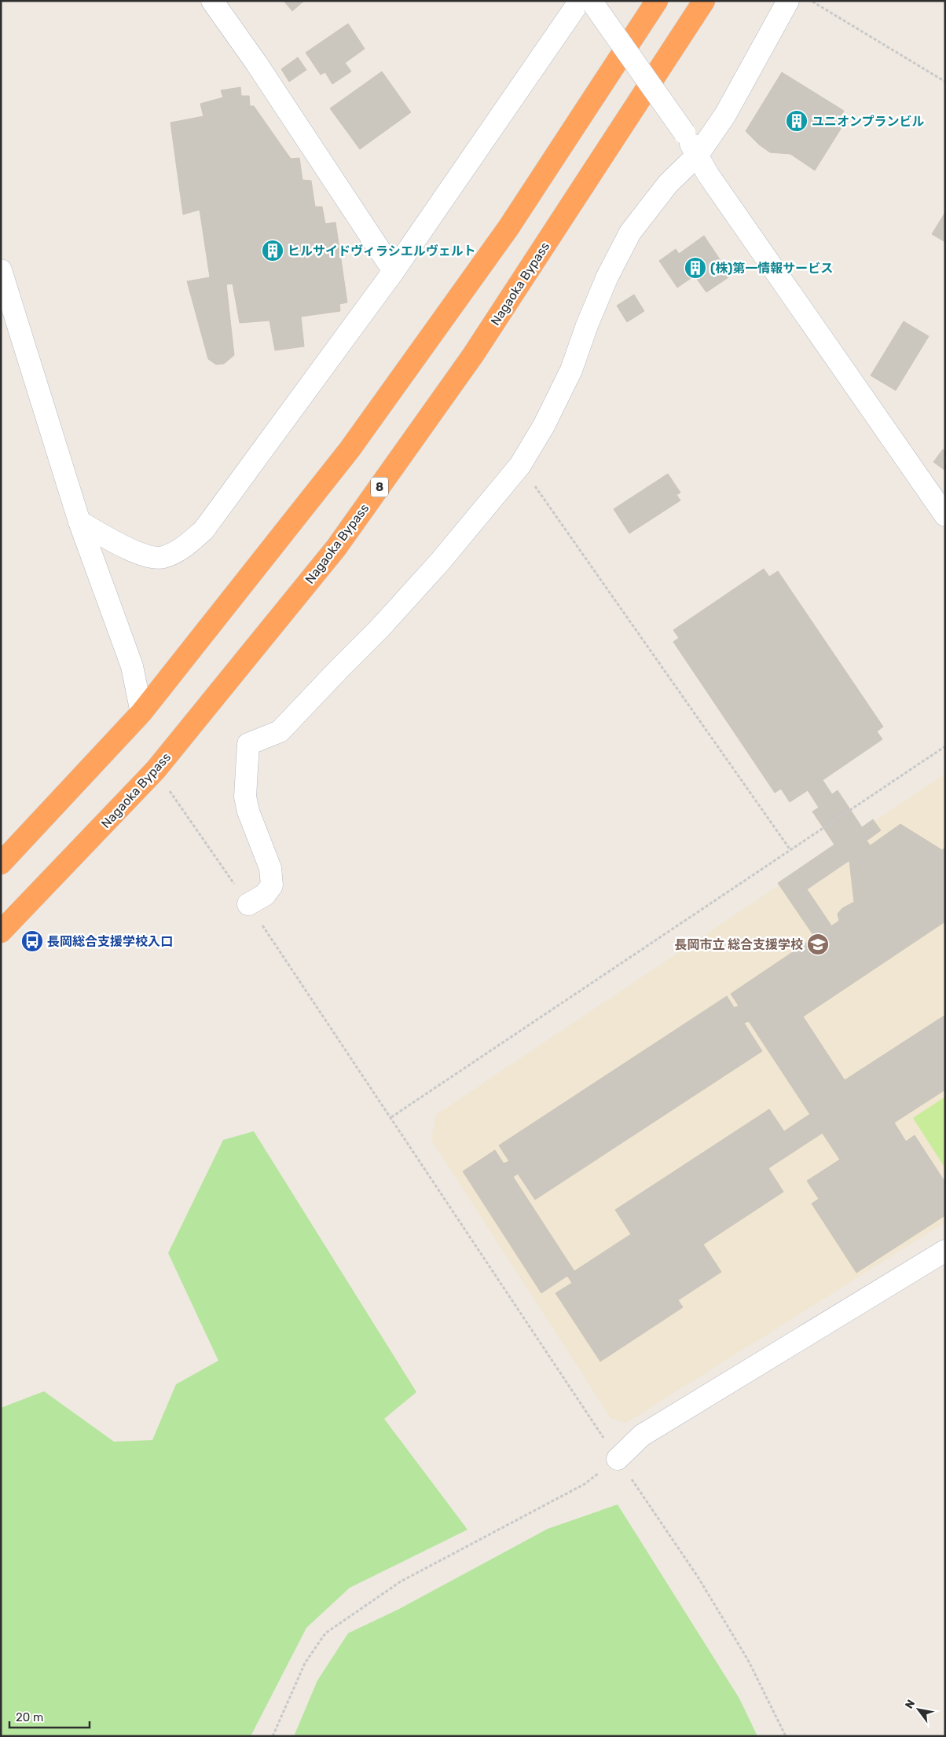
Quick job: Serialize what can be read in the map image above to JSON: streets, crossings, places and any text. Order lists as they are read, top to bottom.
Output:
{
  "streets": {
    "highway": ["Nagaoka Bypass", "8"]
  },
  "places": {
    "building": ["ユニオンプランビル", "ヒルサイドヴィラシエルヴェルト", "(株)第一情報サービス"],
    "bus stop": ["長岡総合支援学校入口"],
    "school or university": ["長岡市立 総合支援学校"]
  },
  "scale_bar": "20 m",
  "north": "top left"
}
